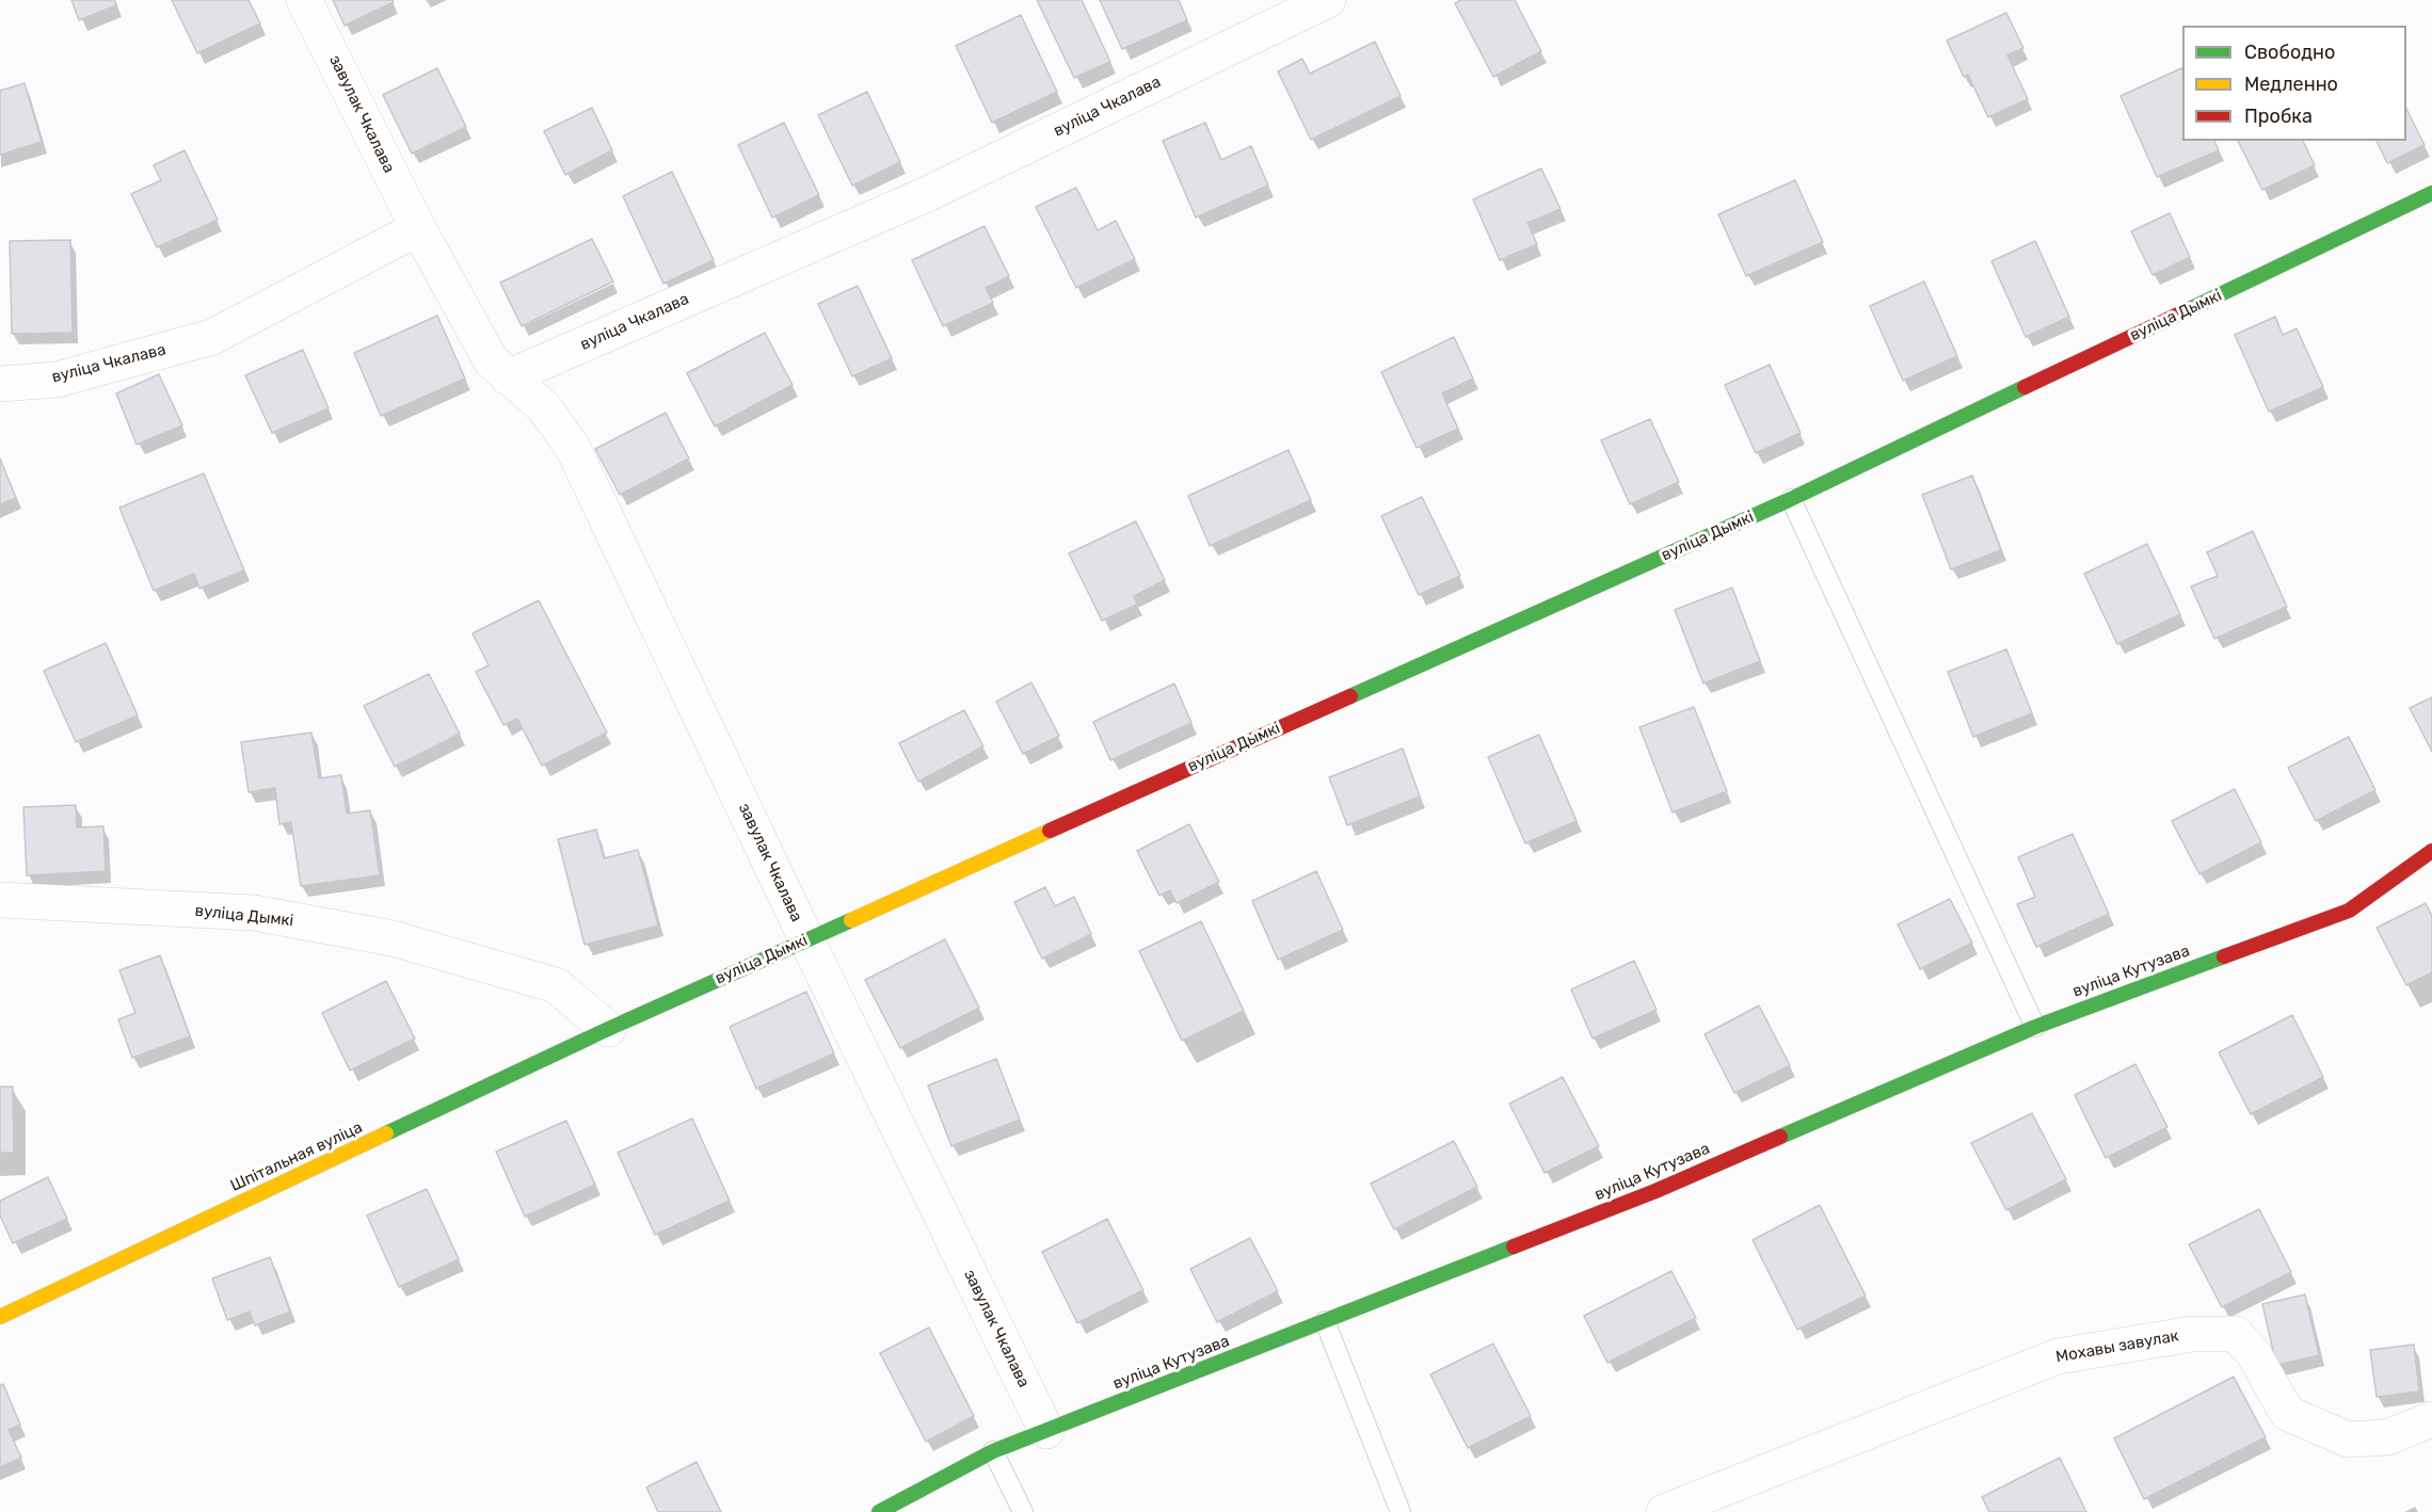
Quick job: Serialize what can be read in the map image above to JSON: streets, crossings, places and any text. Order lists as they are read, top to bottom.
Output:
{
  "streets": {
    "main road": ["вуліца Дымкі", "вуліца Кутузава", "Шпітальная вуліца"],
    "street": ["вуліца Чкалава", "завулак Чкалава", "Мохавы завулак"]
  },
  "crossings": [
    ["вуліца Чкалава", "завулак Чкалава"],
    ["завулак Чкалава", "вуліца Дымкі"],
    ["завулак Чкалава", "вуліца Кутузава"],
    ["вуліца Дымкі", "Шпітальная вуліца"]
  ],
  "legend": ["Свободно", "Медленно", "Пробка"]
}
